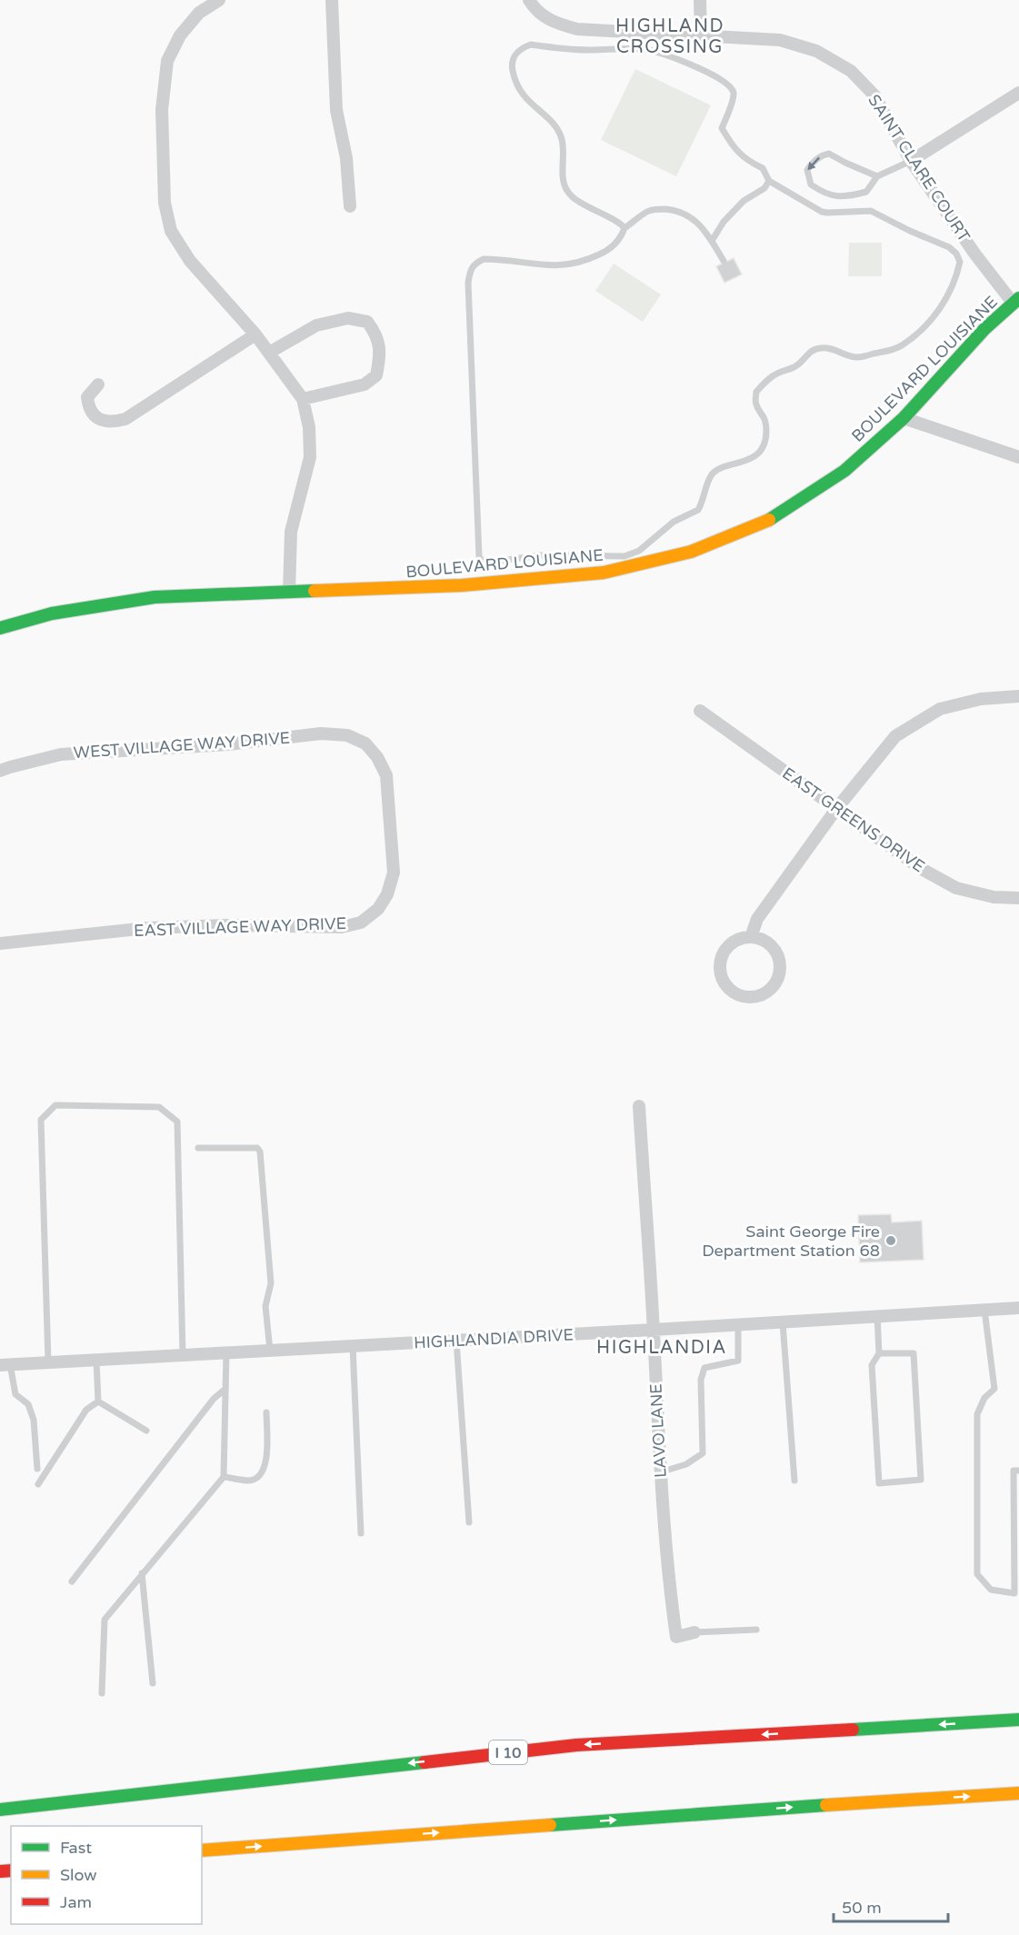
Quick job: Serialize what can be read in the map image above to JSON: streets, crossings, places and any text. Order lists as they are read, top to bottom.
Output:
{
  "streets": {
    "main road": ["BOULEVARD LOUISIANE", "I 10"],
    "street": [
      "SAINT CLARE COURT",
      "WEST VILLAGE WAY DRIVE",
      "EAST GREENS DRIVE",
      "EAST VILLAGE WAY DRIVE",
      "HIGHLANDIA DRIVE",
      "LAVO LANE"
    ]
  },
  "crossings": [
    ["SAINT CLARE COURT", "BOULEVARD LOUISIANE"],
    ["WEST VILLAGE WAY DRIVE", "EAST VILLAGE WAY DRIVE"],
    ["HIGHLANDIA DRIVE", "LAVO LANE"]
  ],
  "districts": ["HIGHLAND CROSSING", "HIGHLANDIA"],
  "places": ["Saint George Fire Department Station 68"],
  "legend": ["Fast", "Slow", "Jam"],
  "scale_bar": "50 m"
}
